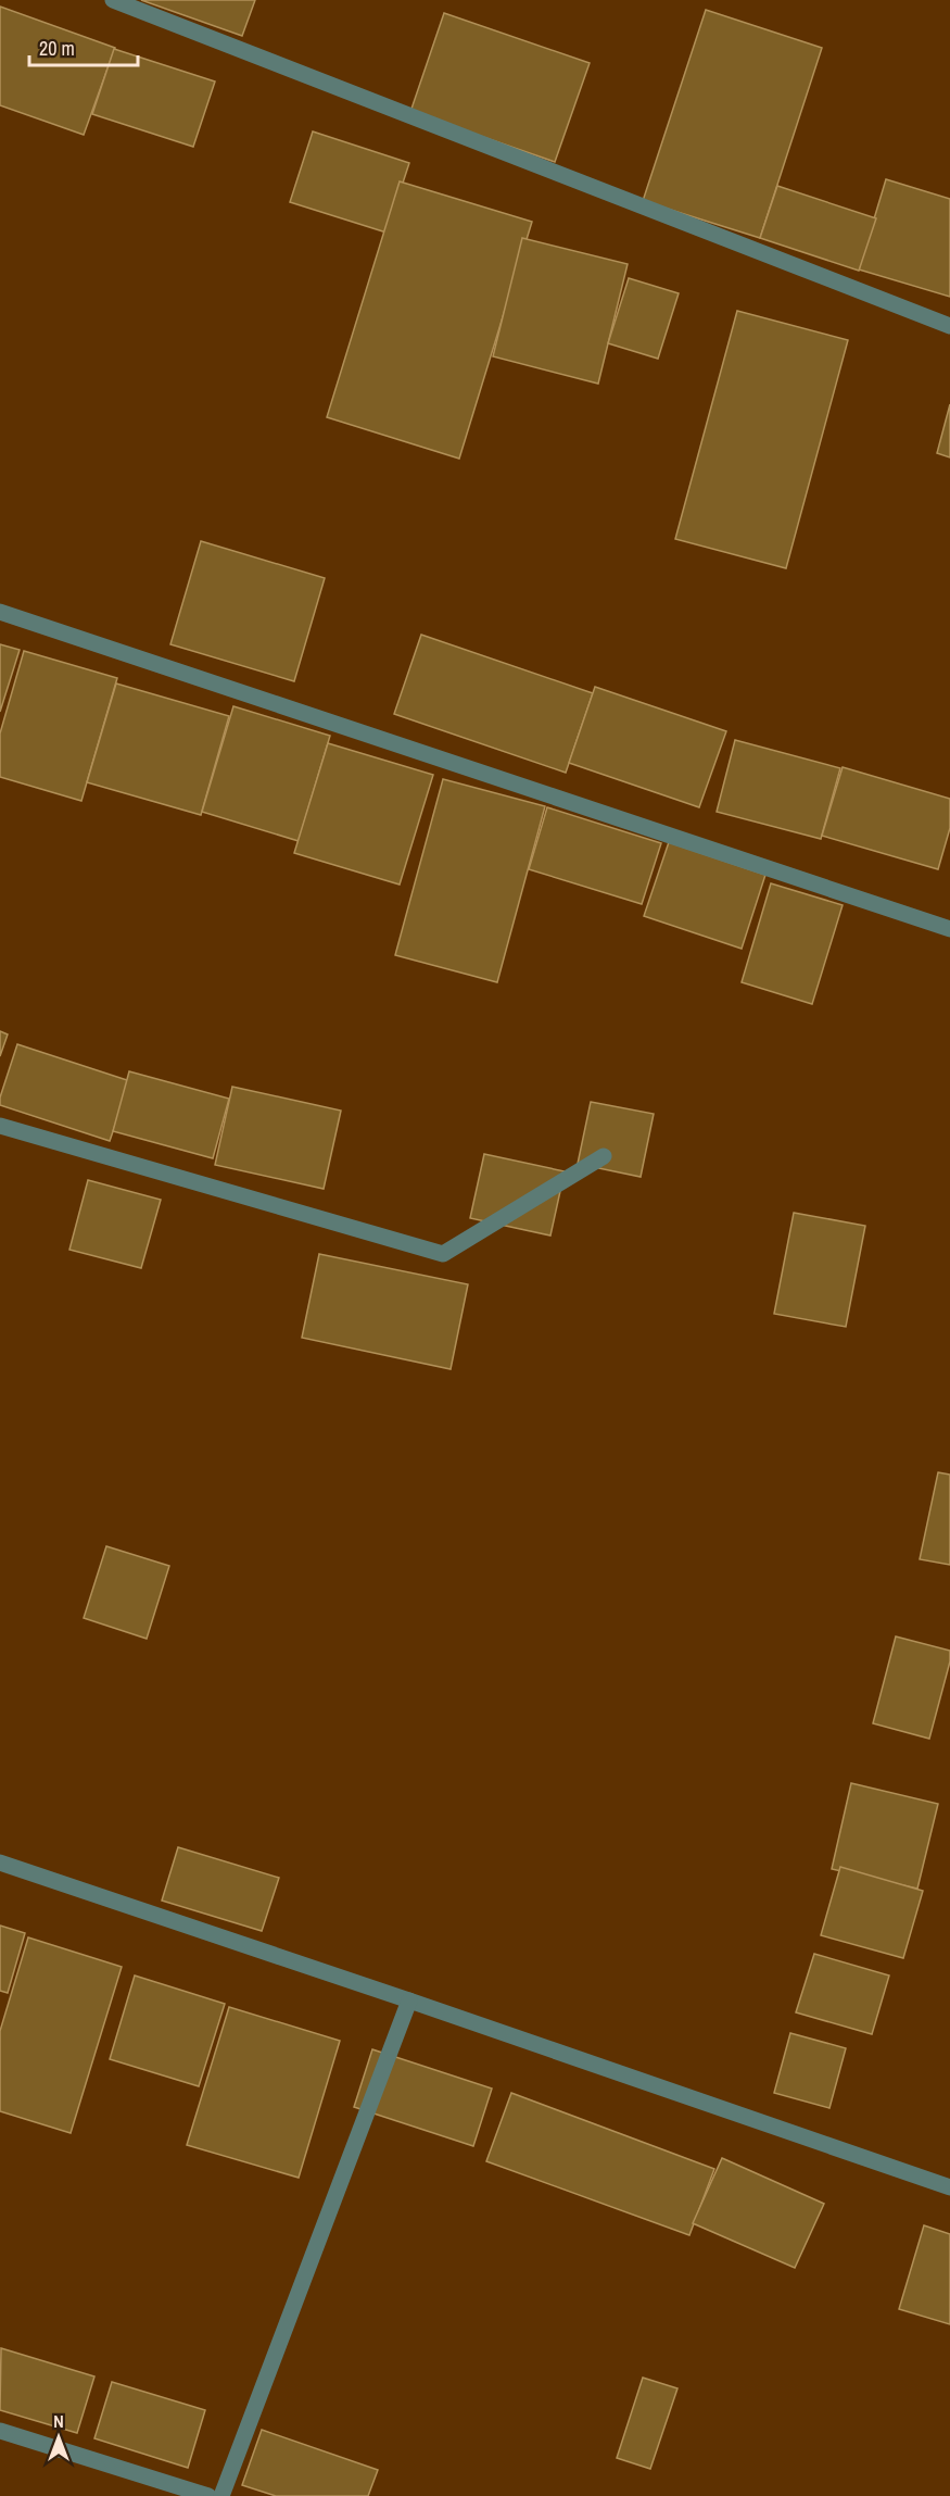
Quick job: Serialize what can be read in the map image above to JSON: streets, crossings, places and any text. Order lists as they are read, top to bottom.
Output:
{
  "scale_bar": "20 m",
  "north": "top"
}
